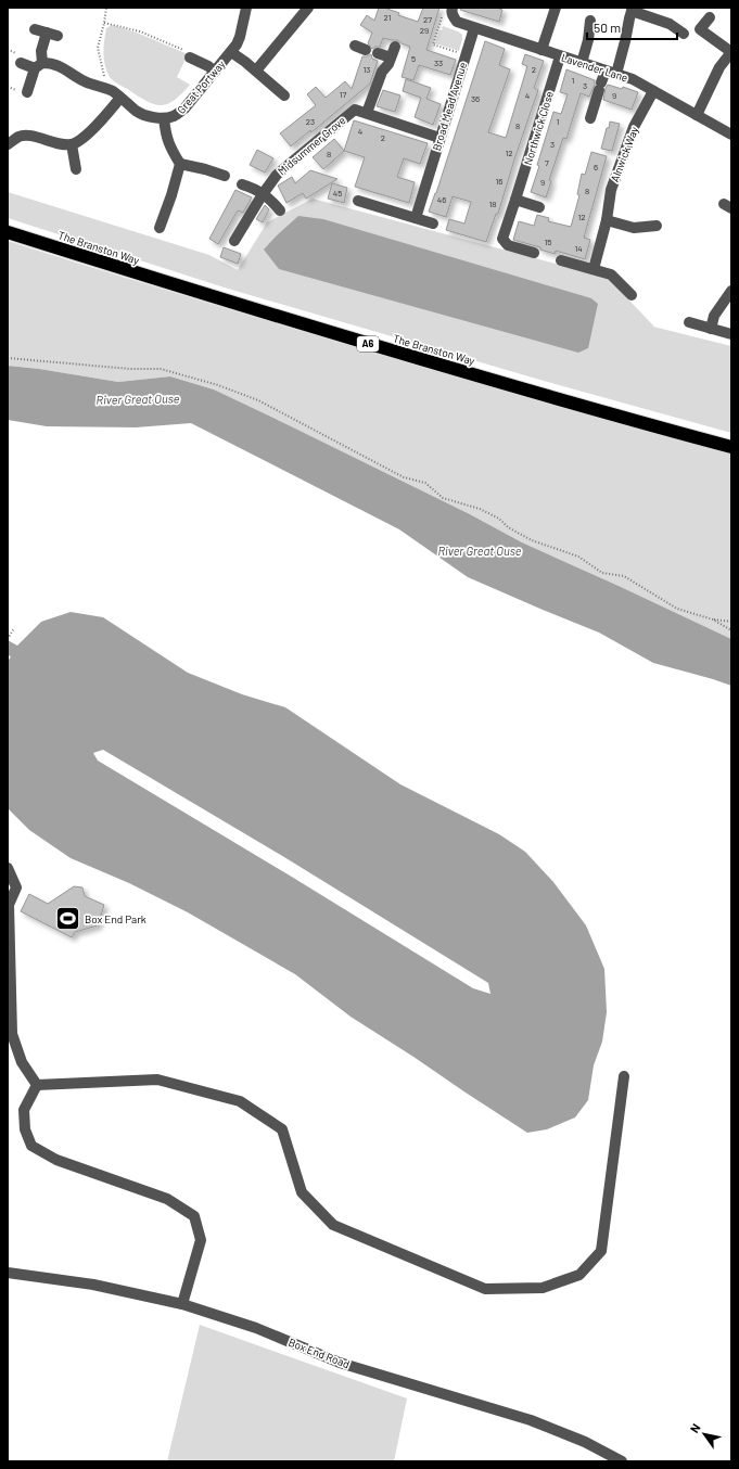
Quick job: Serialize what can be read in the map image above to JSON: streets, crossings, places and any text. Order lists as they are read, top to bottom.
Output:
{
  "streets": {
    "highway": ["The Branston Way", "A6"],
    "street": [
      "Lavender Lane",
      "Great Portway",
      "Broad Mead Avenue",
      "Northwick Close",
      "Midsummer Grove",
      "Alnwick Way",
      "Box End Road"
    ]
  },
  "crossings": [
    ["Lavender Lane", "Broad Mead Avenue"],
    ["Lavender Lane", "Northwick Close"],
    ["Lavender Lane", "Alnwick Way"],
    ["Broad Mead Avenue", "Midsummer Grove"]
  ],
  "water": ["River Great Ouse"],
  "places": {
    "sports": ["Box End Park"]
  },
  "house_numbers": [
    "21",
    "27",
    "29",
    "5",
    "33",
    "13",
    "2",
    "1",
    "3",
    "17",
    "4",
    "9",
    "36",
    "23",
    "1",
    "8",
    "4",
    "2",
    "3",
    "12",
    "8",
    "7",
    "6",
    "16",
    "9",
    "8",
    "45",
    "46",
    "18",
    "12",
    "15",
    "14"
  ],
  "scale_bar": "50 m",
  "north": "top left"
}
